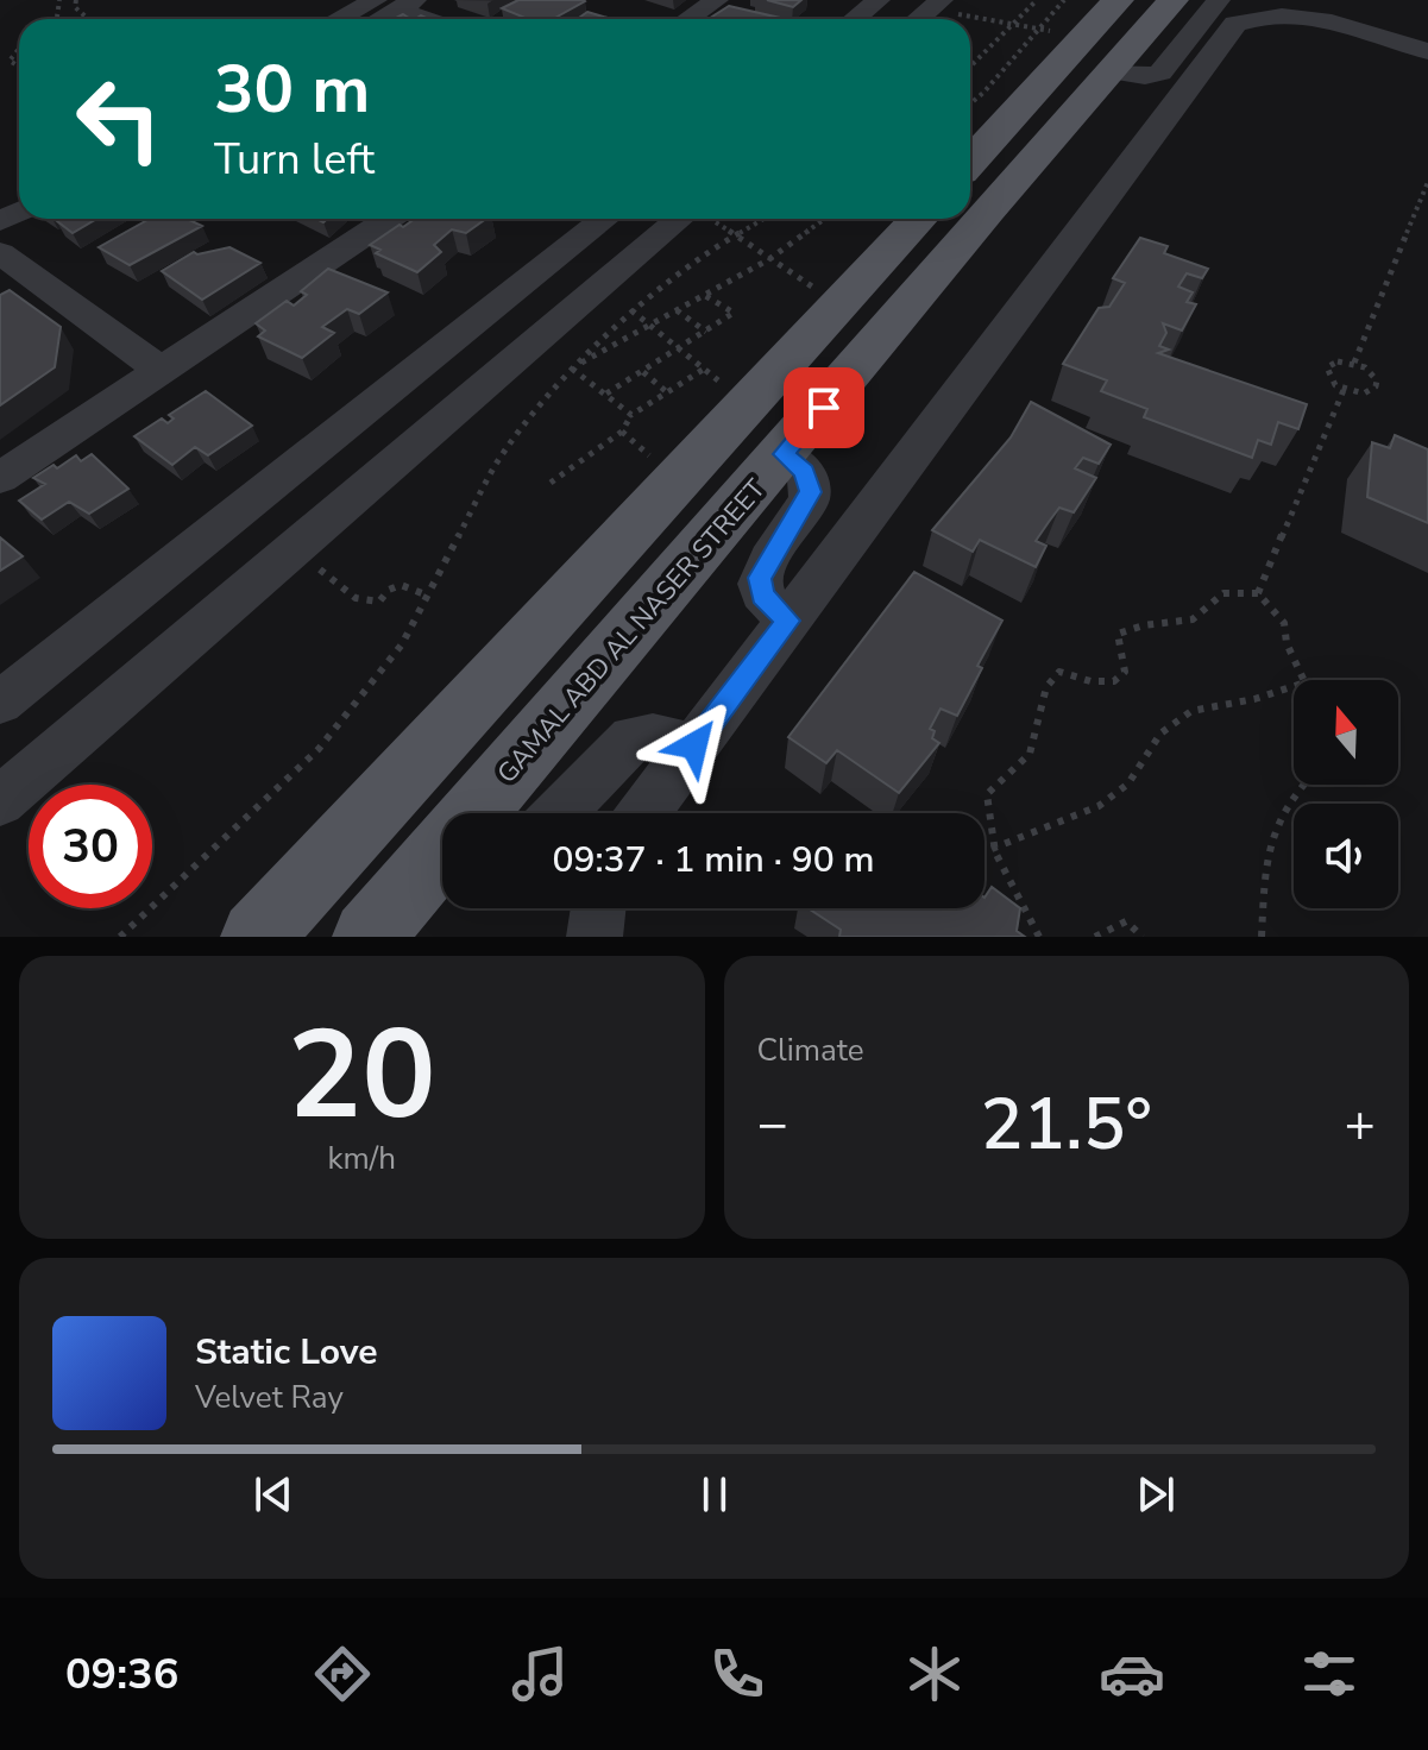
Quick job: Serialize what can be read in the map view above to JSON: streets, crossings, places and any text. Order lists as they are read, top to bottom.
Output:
{
  "streets": {
    "main road": ["GAMAL ABD AL NASER STREET"]
  },
  "north": "top",
  "page": {
    "turn": ["30 m", "Turn left"],
    "limit": "30",
    "trip": "09:37 · 1 min · 90 m",
    "tile": [
      ["20", "km/h"],
      "Climate"
    ],
    "heat": ["−", "21.5°", "+"],
    "song": ["Static Love", "Velvet Ray"],
    "tabs": "09:36"
  }
}
